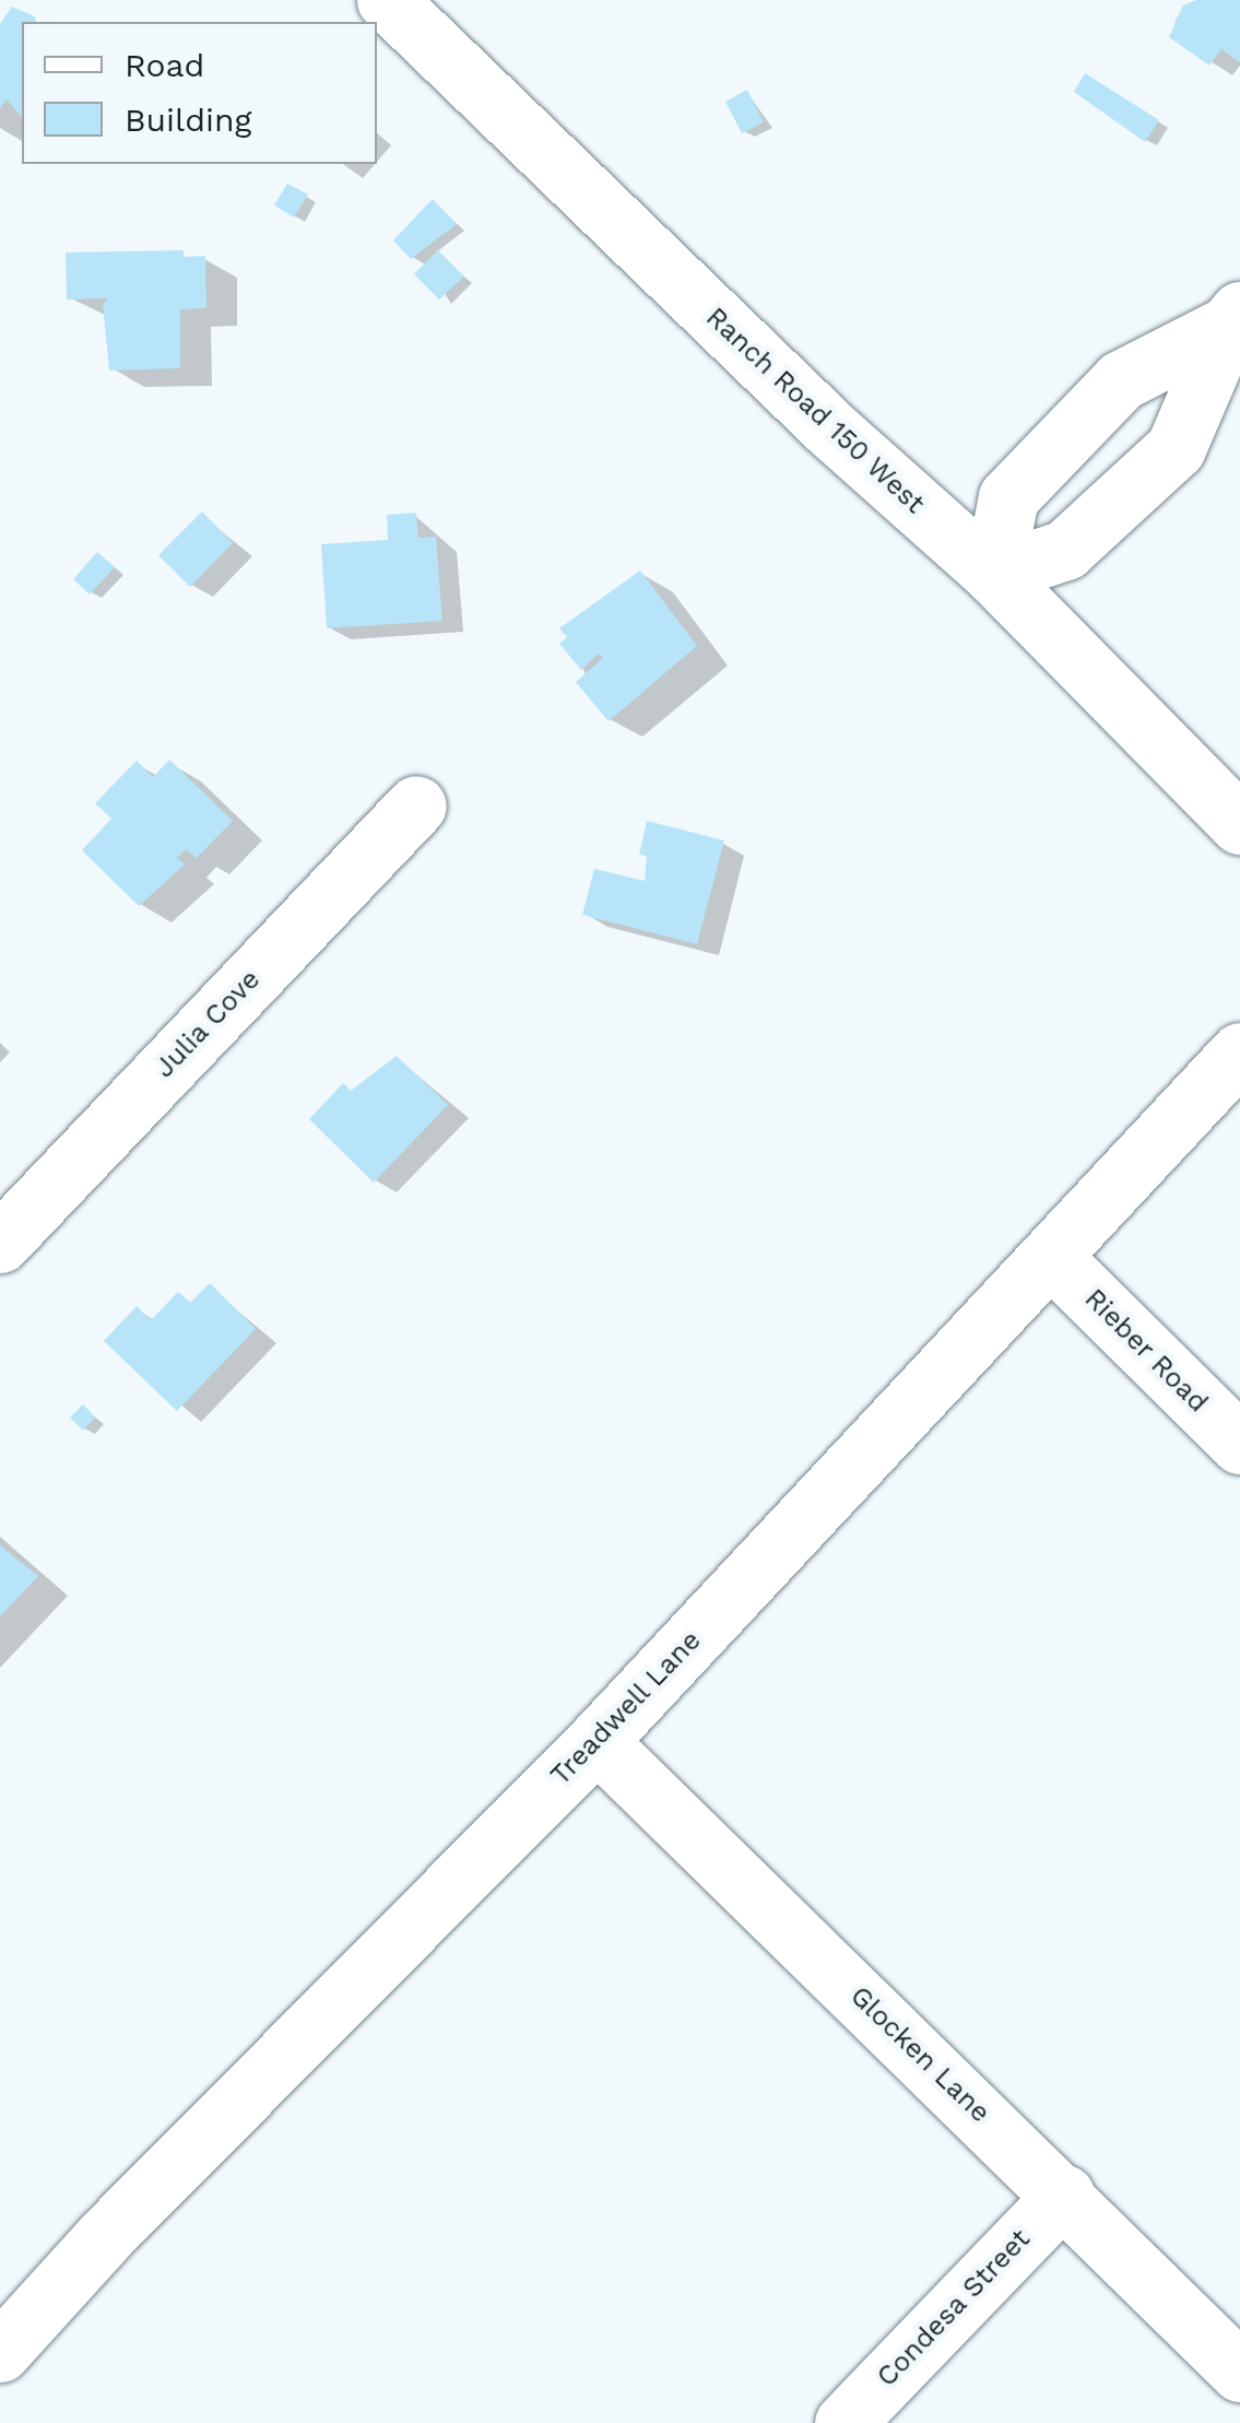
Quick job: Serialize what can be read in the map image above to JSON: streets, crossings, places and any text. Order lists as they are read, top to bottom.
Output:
{
  "streets": {
    "street": [
      "Ranch Road 150 West",
      "Julia Cove",
      "Rieber Road",
      "Treadwell Lane",
      "Glocken Lane",
      "Condesa Street"
    ]
  },
  "crossings": [
    ["Rieber Road", "Treadwell Lane"],
    ["Treadwell Lane", "Glocken Lane"],
    ["Glocken Lane", "Condesa Street"]
  ],
  "legend": ["Road", "Building"]
}
